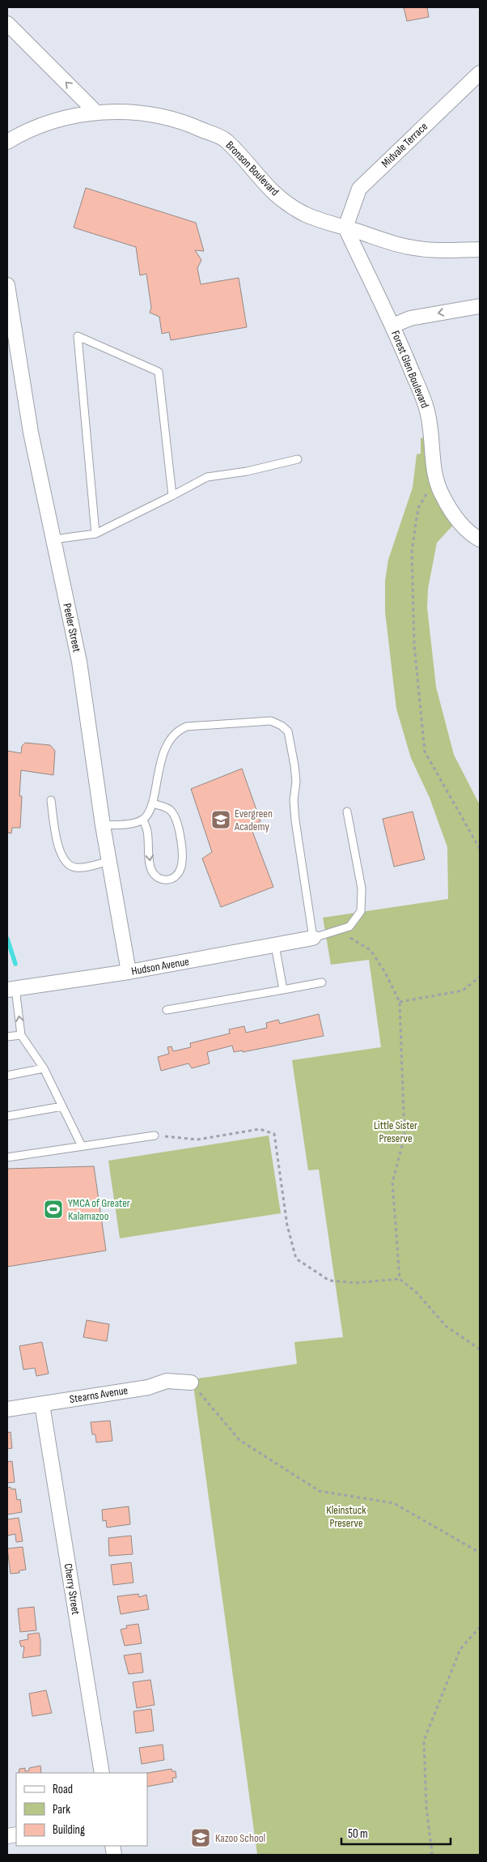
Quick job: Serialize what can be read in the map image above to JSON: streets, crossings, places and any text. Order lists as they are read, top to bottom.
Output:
{
  "streets": {
    "street": [
      "Midvale Terrace",
      "Bronson Boulevard",
      "Forest Glen Boulevard",
      "Peeler Street",
      "Hudson Avenue",
      "Stearns Avenue",
      "Cherry Street"
    ]
  },
  "crossings": [
    ["Midvale Terrace", "Bronson Boulevard"],
    ["Midvale Terrace", "Forest Glen Boulevard"],
    ["Bronson Boulevard", "Forest Glen Boulevard"],
    ["Peeler Street", "Hudson Avenue"],
    ["Stearns Avenue", "Cherry Street"]
  ],
  "parks": ["Little Sister Preserve", "Kleinstuck Preserve"],
  "places": {
    "school or university": ["Evergreen Academy", "Kazoo School"],
    "sports": ["YMCA of Greater Kalamazoo"]
  },
  "legend": ["Road", "Park", "Building"],
  "scale_bar": "50 m"
}
